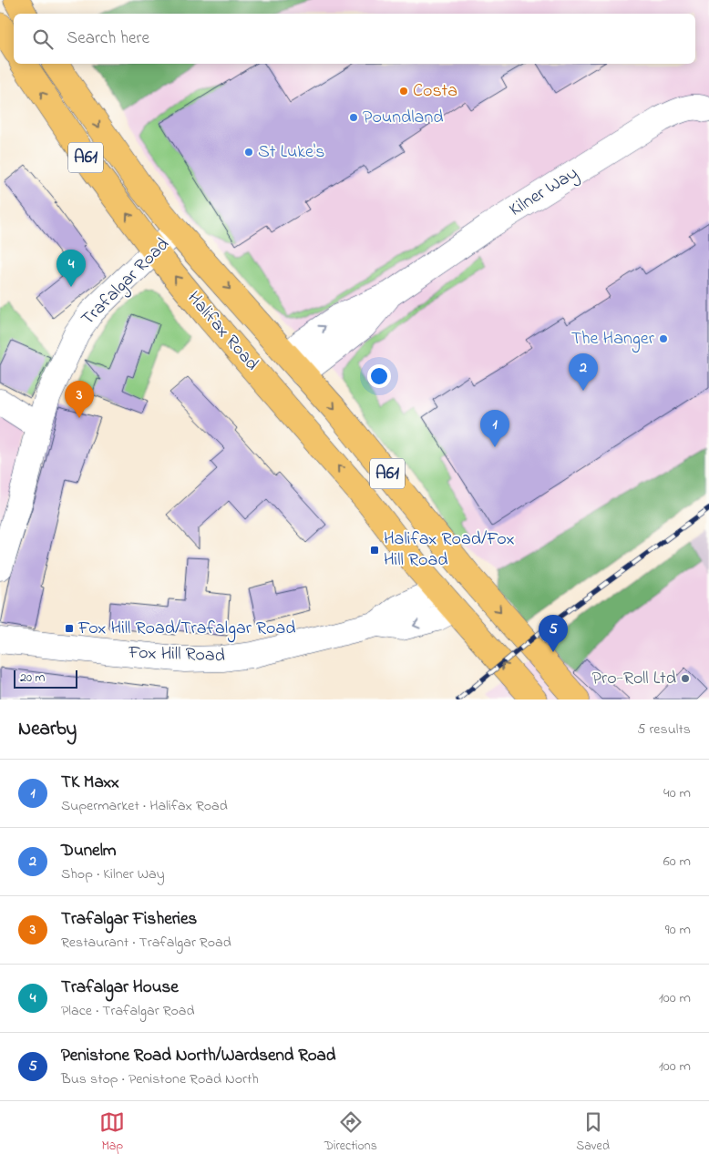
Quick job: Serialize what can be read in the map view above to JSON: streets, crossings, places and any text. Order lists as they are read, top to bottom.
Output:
{
  "streets": {
    "highway": ["A61", "Halifax Road"],
    "street": ["Kilner Way", "Trafalgar Road", "Fox Hill Road"]
  },
  "crossings": [
    ["A61", "Halifax Road"],
    ["A61", "Fox Hill Road"],
    ["Kilner Way", "Halifax Road"],
    ["Trafalgar Road", "Halifax Road"],
    ["Halifax Road", "Fox Hill Road"]
  ],
  "places": {
    "other": [
      "Costa",
      "Poundland",
      "St Luke's",
      "The Hanger",
      "Pro-Roll Ltd"
    ],
    "transit": ["Halifax Road/Fox Hill Road", "Fox Hill Road/Trafalgar Road"]
  },
  "scale_bar": "20 m",
  "page": {
    "search": "Search here",
    "pins": [
      "4",
      "2",
      "3",
      "1",
      "5"
    ],
    "scale": "20 m",
    "heading": ["Nearby", "5 results"],
    "list": [
      {
        "mark": "1",
        "name": "TK Maxx",
        "note": "Supermarket · Halifax Road",
        "value": "40 m"
      },
      {
        "mark": "2",
        "name": "Dunelm",
        "note": "Shop · Kilner Way",
        "value": "60 m"
      },
      {
        "mark": "3",
        "name": "Trafalgar Fisheries",
        "note": "Restaurant · Trafalgar Road",
        "value": "90 m"
      },
      {
        "mark": "4",
        "name": "Trafalgar House",
        "note": "Place · Trafalgar Road",
        "value": "100 m"
      },
      {
        "mark": "5",
        "name": "Penistone Road North/Wardsend Road",
        "note": "Bus stop · Penistone Road North",
        "value": "100 m"
      }
    ],
    "nav": ["Map", "Directions", "Saved"]
  }
}
